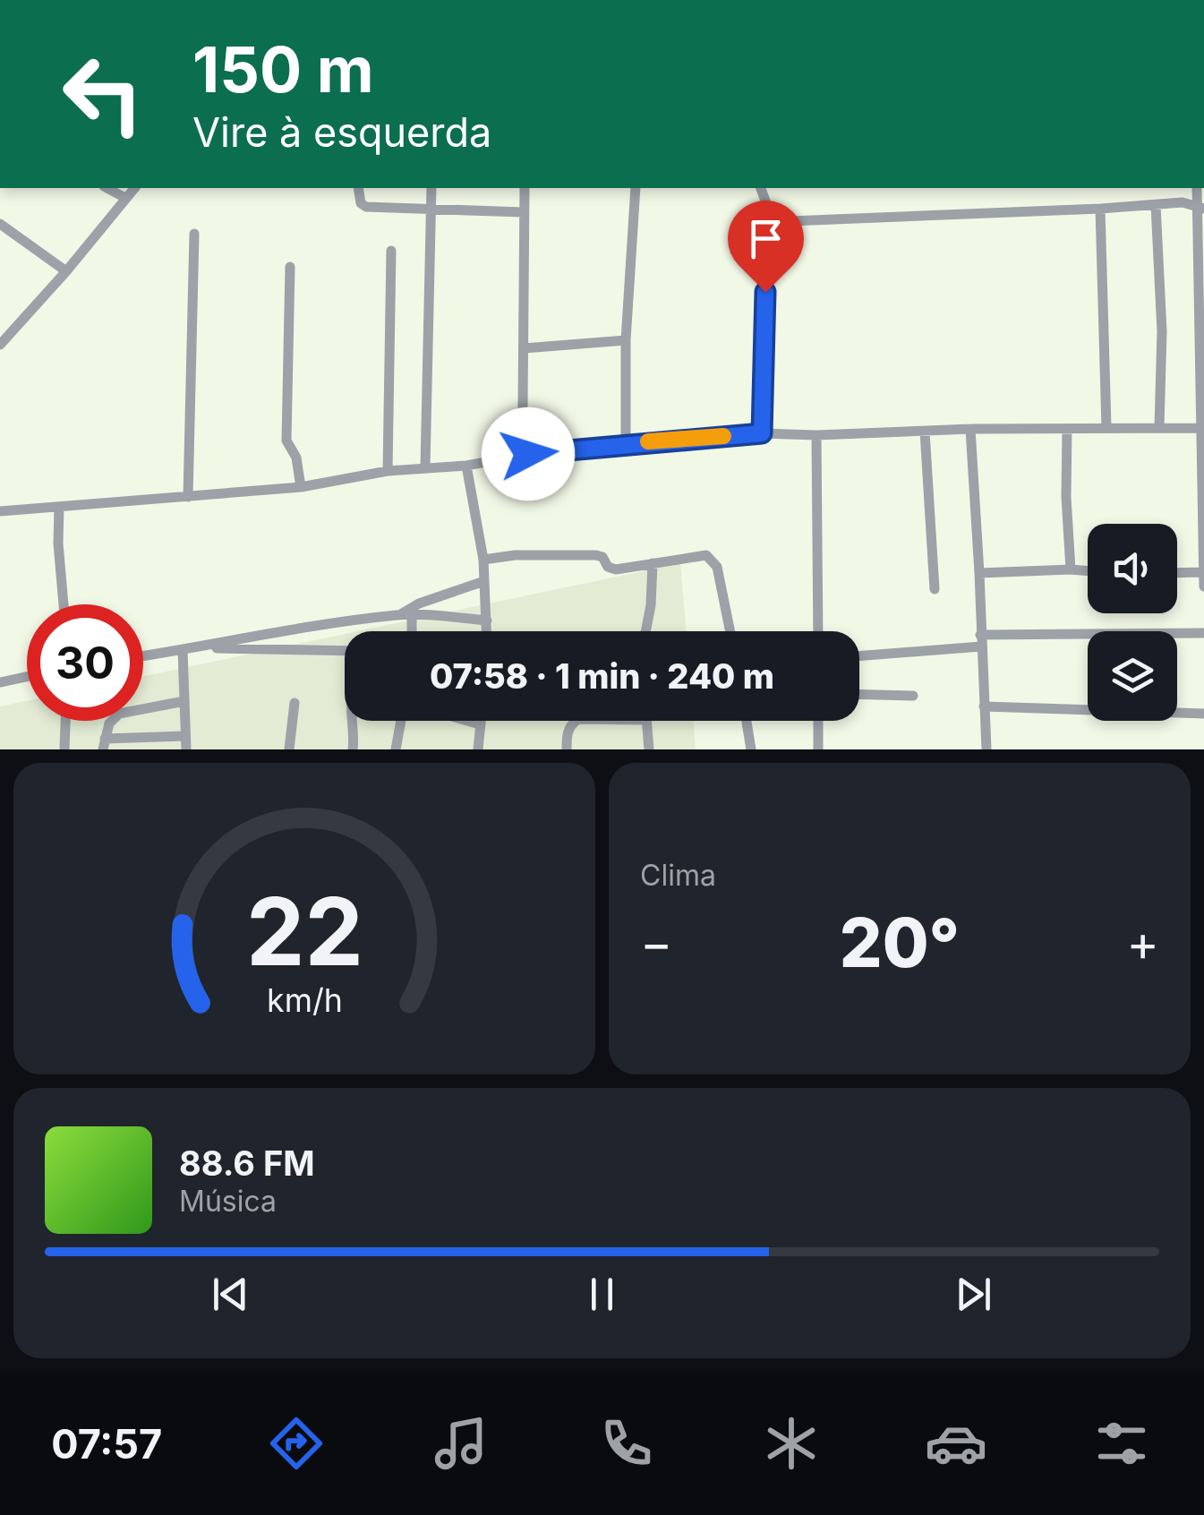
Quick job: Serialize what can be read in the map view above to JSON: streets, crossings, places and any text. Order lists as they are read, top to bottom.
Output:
{
  "page": {
    "turn": ["150 m", "Vire à esquerda"],
    "limit": "30",
    "trip": "07:58 · 1 min · 240 m",
    "tile": "Clima",
    "heat": ["−", "20°", "+"],
    "song": ["88.6 FM", "Música"],
    "tabs": "07:57",
    "gauge": ["22", "km/h"]
  }
}
